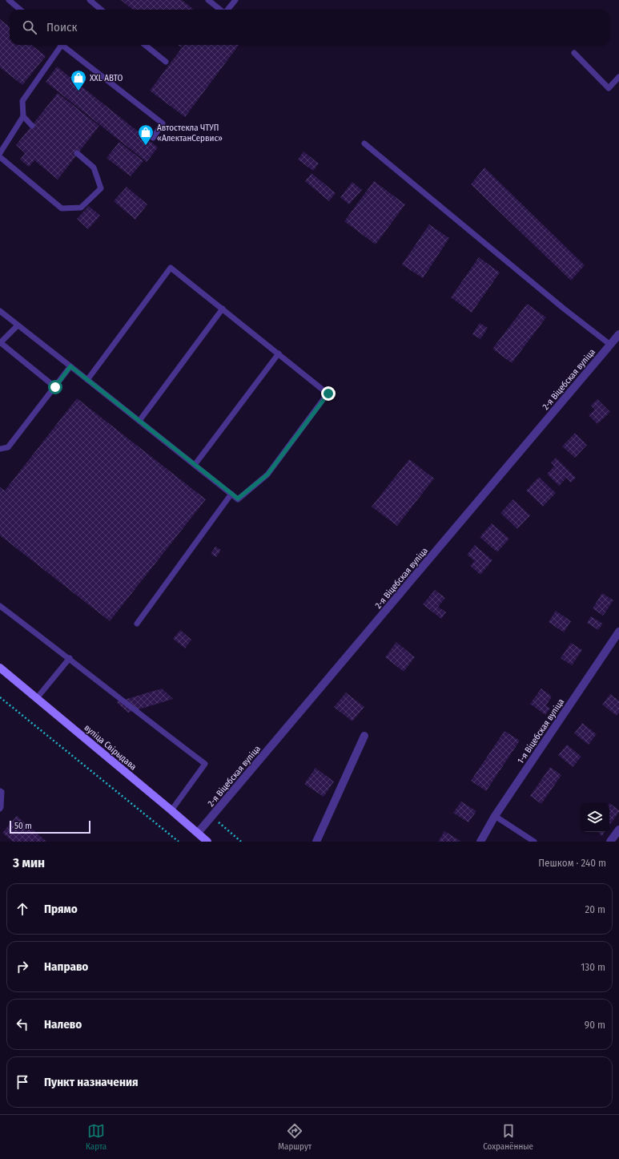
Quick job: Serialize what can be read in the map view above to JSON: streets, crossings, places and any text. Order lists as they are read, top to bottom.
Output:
{
  "streets": {
    "main road": ["вуліца Свірыдава"],
    "street": ["2-я Віцебская вуліца", "1-я Віцебская вуліца"]
  },
  "crossings": [
    ["2-я Віцебская вуліца", "вуліца Свірыдава"]
  ],
  "places": {
    "shop": ["XXL АВТО", "Автостекла ЧТУП «АлектанСервис»"]
  },
  "scale_bar": "50 m",
  "page": {
    "search": "Поиск",
    "scale": "50 m",
    "heading": ["3 мин", "Пешком · 240 m"],
    "list": [
      ["Прямо", "20 m"],
      ["Направо", "130 m"],
      ["Налево", "90 m"],
      "Пункт назначения"
    ],
    "nav": ["Карта", "Маршрут", "Сохранённые"]
  }
}
